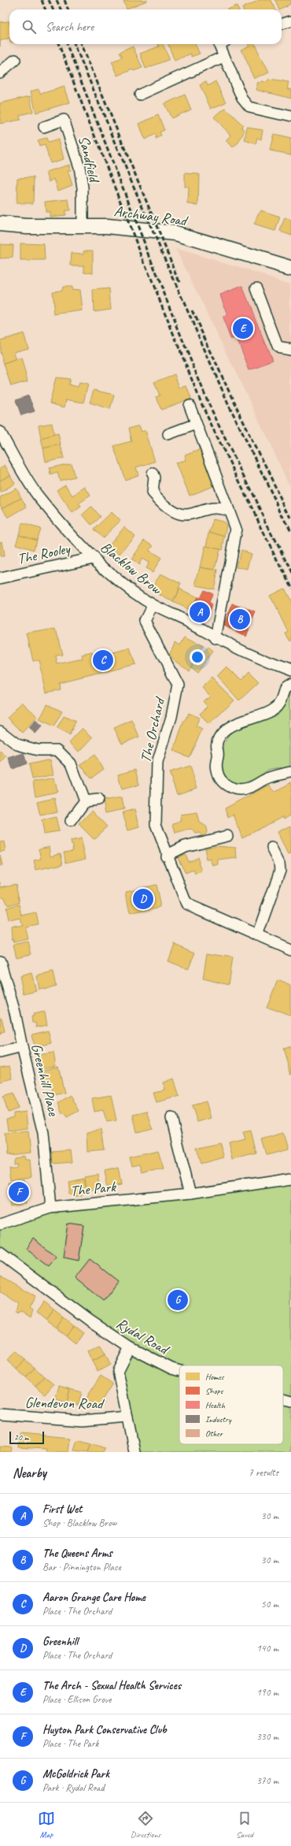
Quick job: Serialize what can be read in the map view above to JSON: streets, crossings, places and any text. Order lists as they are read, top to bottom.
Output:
{
  "streets": {
    "main road": ["Archway Road"],
    "street": [
      "Sandfield",
      "The Rooley",
      "Blacklow Brow",
      "The Orchard",
      "Greenhill Place",
      "The Park",
      "Rydal Road",
      "Glendevon Road"
    ]
  },
  "crossings": [
    ["Sandfield", "Archway Road"],
    ["The Rooley", "Blacklow Brow"],
    ["Blacklow Brow", "The Orchard"],
    ["Greenhill Place", "The Park"]
  ],
  "legend": [
    "Homes",
    "Shops",
    "Health",
    "Industry",
    "Other"
  ],
  "scale_bar": "20 m",
  "page": {
    "search": "Search here",
    "pins": [
      "E",
      "A",
      "B",
      "C",
      "D",
      "F",
      "G"
    ],
    "scale": "20 m",
    "heading": ["Nearby", "7 results"],
    "list": [
      {
        "mark": "A",
        "name": "First Wet",
        "note": "Shop · Blacklow Brow",
        "value": "30 m"
      },
      {
        "mark": "B",
        "name": "The Queens Arms",
        "note": "Bar · Pinnington Place",
        "value": "30 m"
      },
      {
        "mark": "C",
        "name": "Aaron Grange Care Home",
        "note": "Place · The Orchard",
        "value": "50 m"
      },
      {
        "mark": "D",
        "name": "Greenhill",
        "note": "Place · The Orchard",
        "value": "140 m"
      },
      {
        "mark": "E",
        "name": "The Arch - Sexual Health Services",
        "note": "Place · Ellison Grove",
        "value": "190 m"
      },
      {
        "mark": "F",
        "name": "Huyton Park Conservative Club",
        "note": "Place · The Park",
        "value": "330 m"
      },
      {
        "mark": "G",
        "name": "McGoldrick Park",
        "note": "Park · Rydal Road",
        "value": "370 m"
      }
    ],
    "nav": ["Map", "Directions", "Saved"]
  }
}
